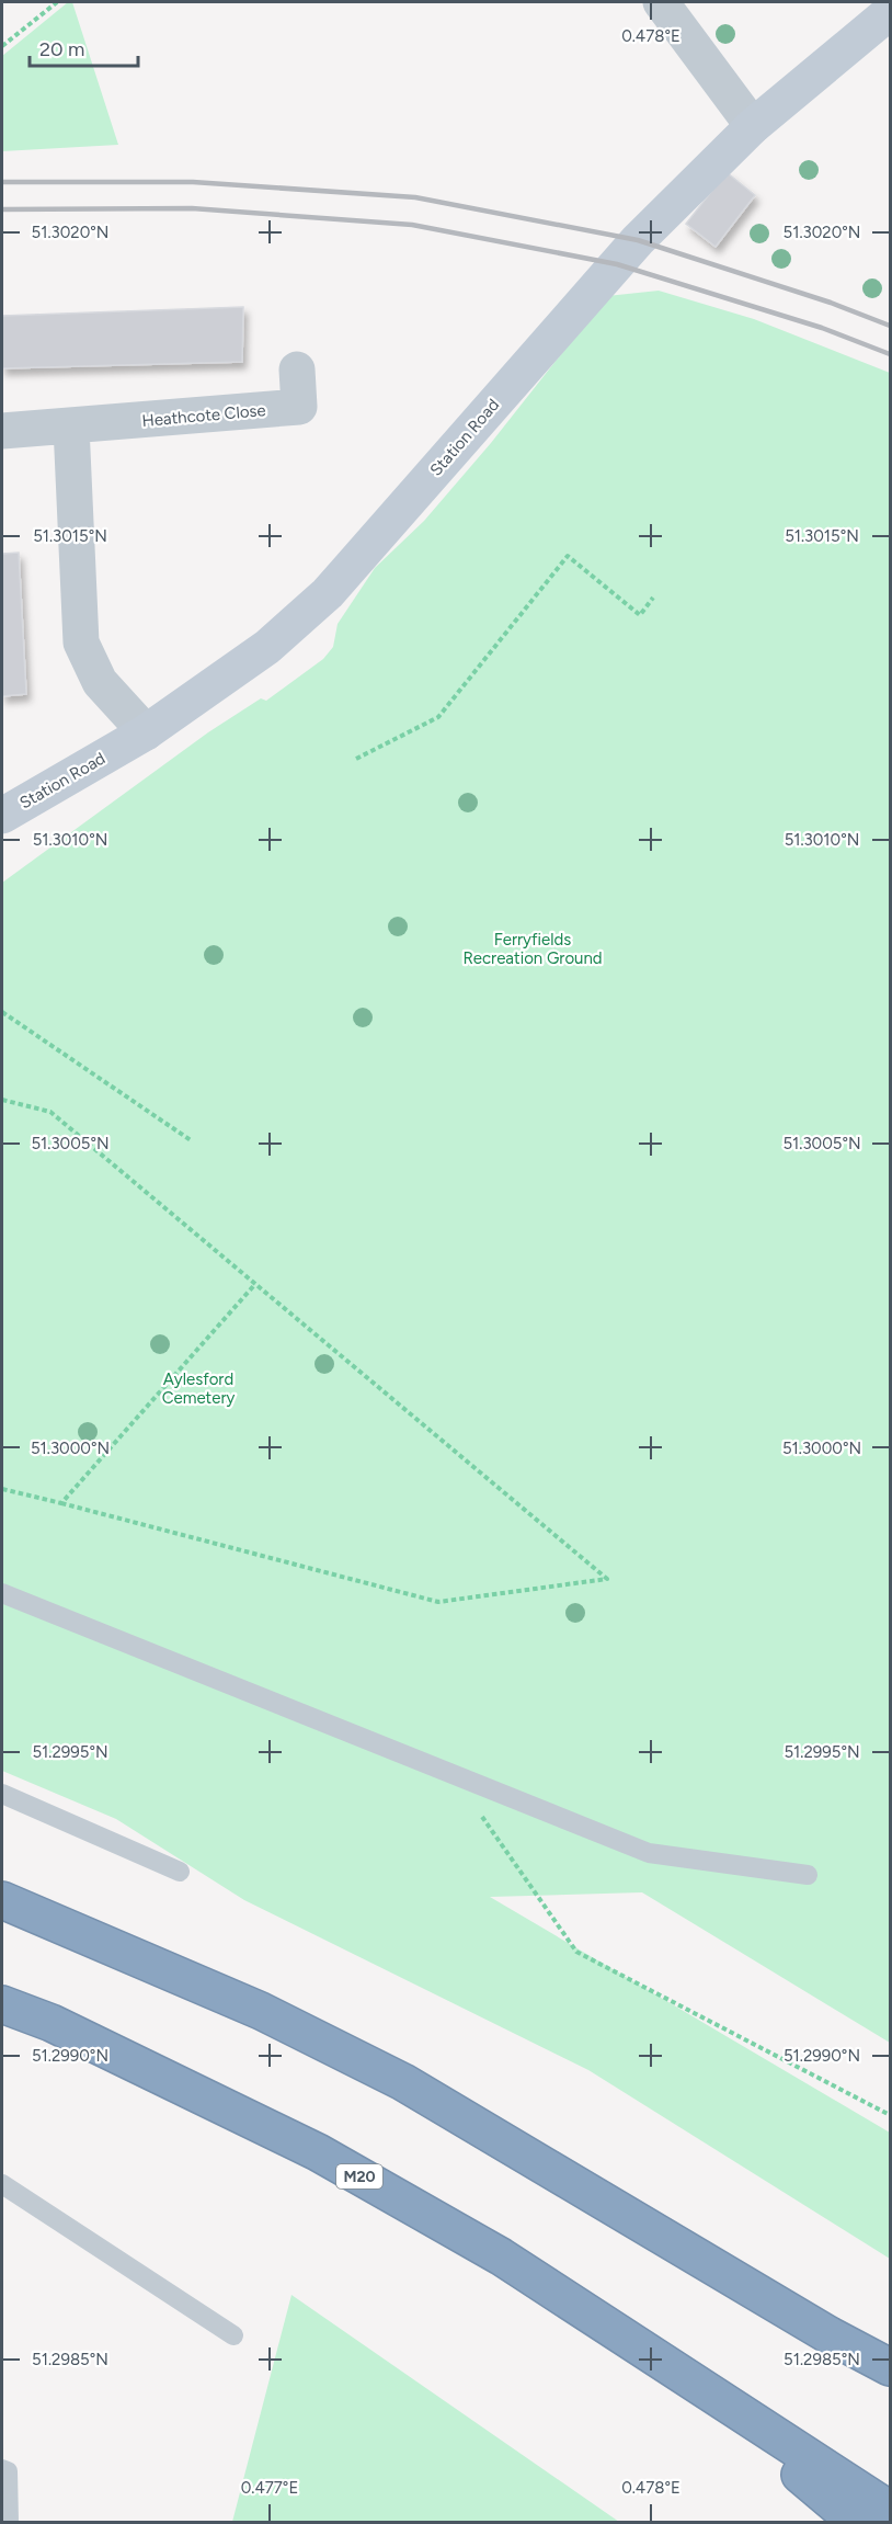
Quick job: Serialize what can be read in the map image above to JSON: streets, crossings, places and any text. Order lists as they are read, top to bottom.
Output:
{
  "streets": {
    "highway": ["M20"],
    "street": ["Heathcote Close", "Station Road"]
  },
  "parks": ["Ferryfields Recreation Ground", "Aylesford Cemetery"],
  "scale_bar": "20 m",
  "coordinates": [
    "0.478°E",
    "51.3020°N",
    "51.3015°N",
    "51.3010°N",
    "51.3005°N",
    "51.3000°N",
    "51.2995°N",
    "51.2990°N",
    "51.2985°N",
    "0.477°E"
  ]
}
